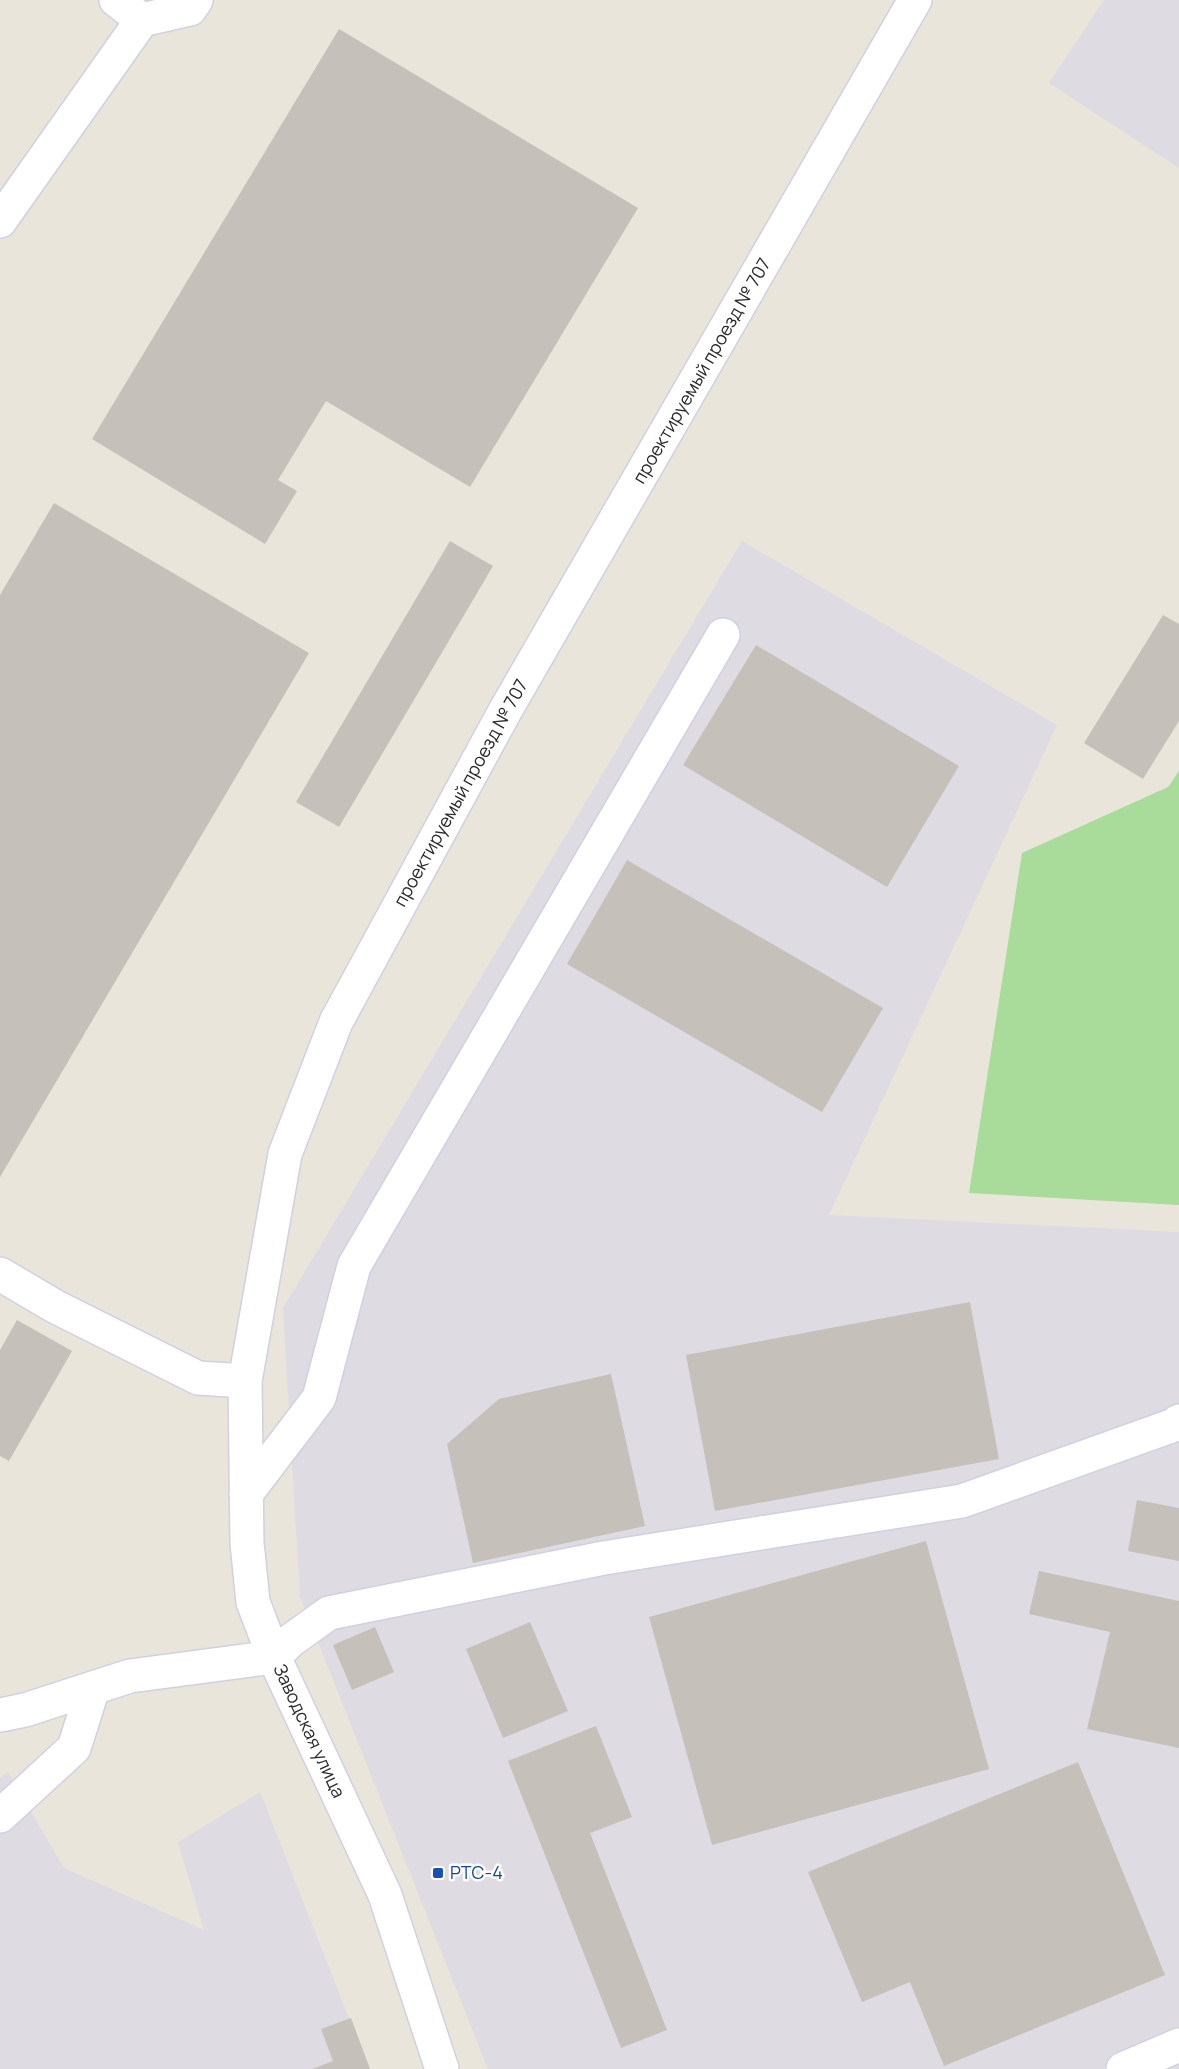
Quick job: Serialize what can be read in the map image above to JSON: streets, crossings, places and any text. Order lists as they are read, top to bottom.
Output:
{
  "streets": {
    "street": ["проектируемый проезд № 707", "Заводская улица"]
  },
  "crossings": [
    ["проектируемый проезд № 707", "Заводская улица"]
  ],
  "places": {
    "transit": ["РТС-4"]
  }
}
